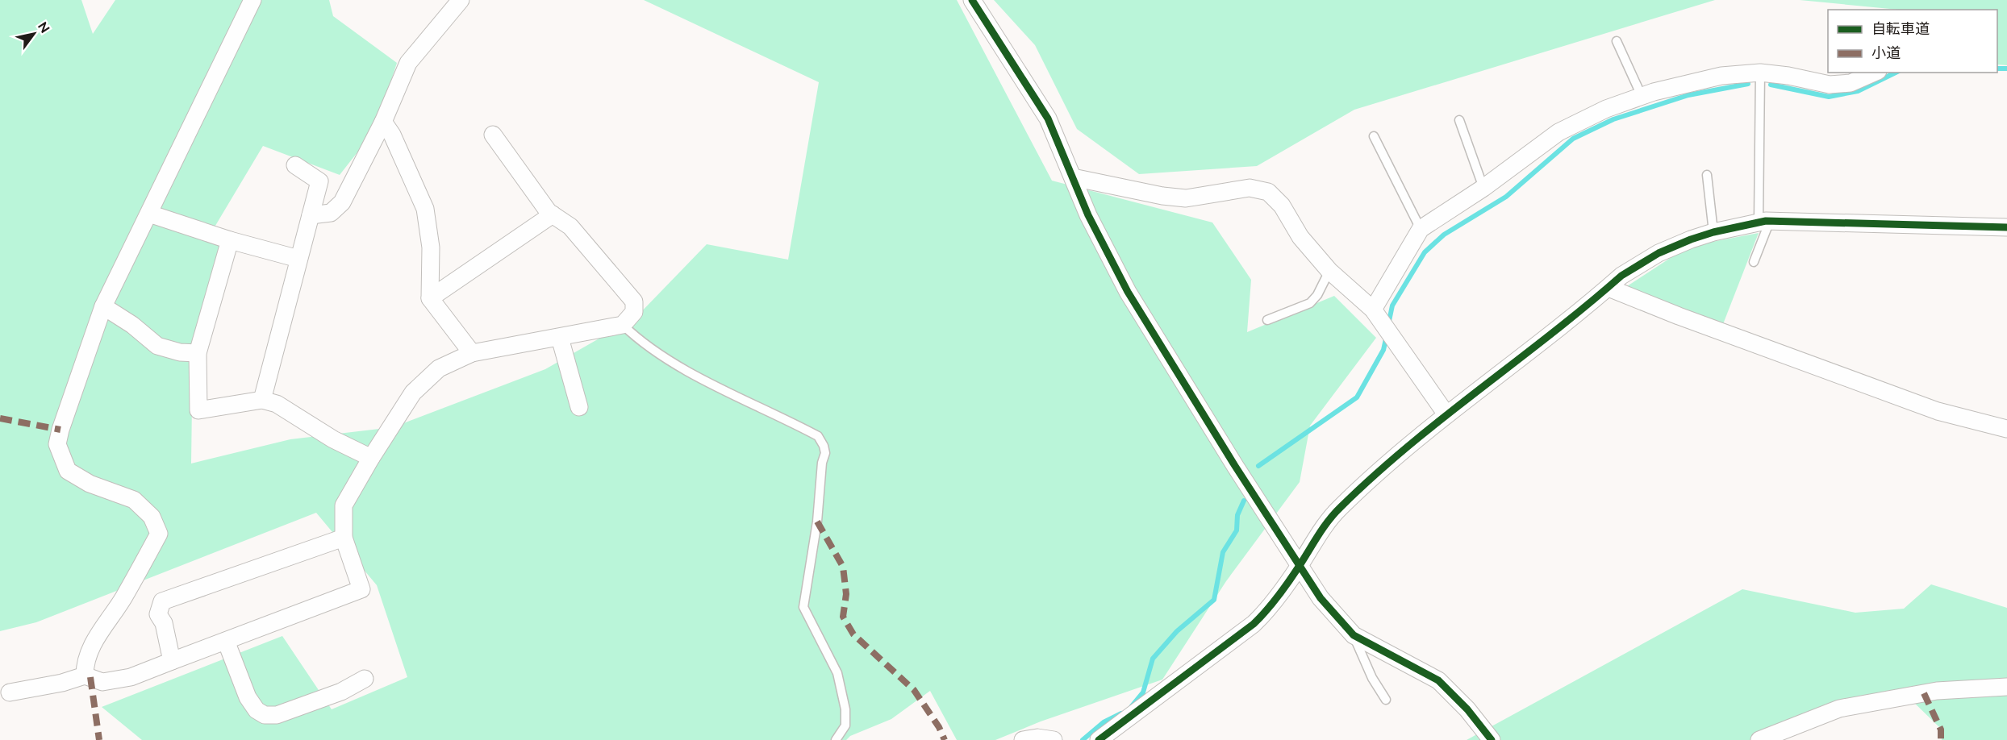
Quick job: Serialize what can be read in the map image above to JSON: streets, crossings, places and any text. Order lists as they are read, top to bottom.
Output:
{
  "legend": ["自転車道", "小道"],
  "north": "top right"
}
